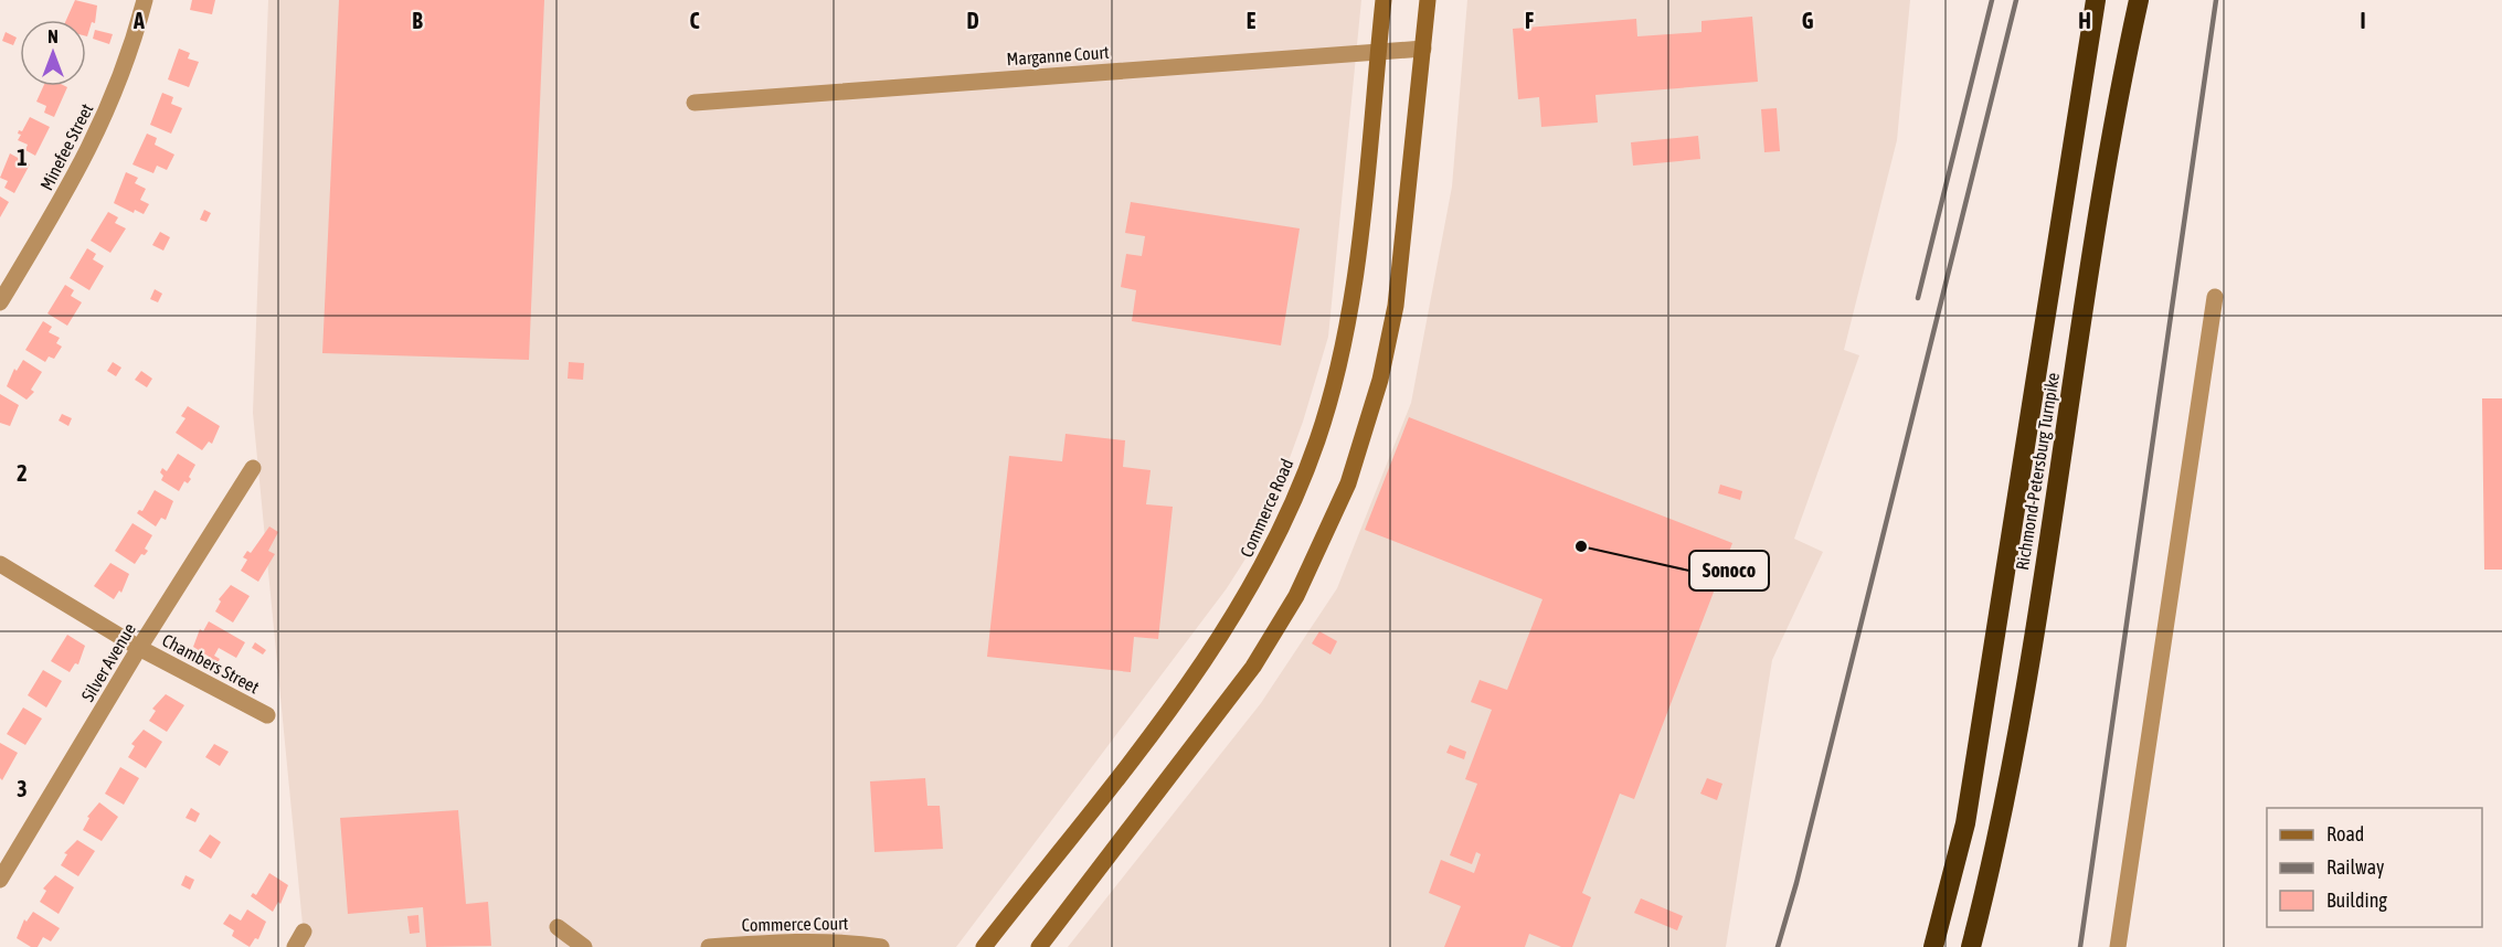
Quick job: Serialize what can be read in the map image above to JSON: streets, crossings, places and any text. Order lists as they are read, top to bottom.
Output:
{
  "streets": {
    "highway": ["Richmond-Petersburg Turnpike"],
    "main road": ["Commerce Road"],
    "street": [
      "Marganne Court",
      "Minefee Street",
      "Silver Avenue",
      "Chambers Street",
      "Commerce Court"
    ]
  },
  "crossings": [
    ["Marganne Court", "Commerce Road"],
    ["Silver Avenue", "Chambers Street"]
  ],
  "places": ["Sonoco"],
  "legend": ["Road", "Railway", "Building"],
  "north": "top",
  "grid": {
    "columns": [
      "A",
      "B",
      "C",
      "D",
      "E",
      "F",
      "G",
      "H",
      "I"
    ],
    "rows": ["1", "2", "3"]
  }
}
